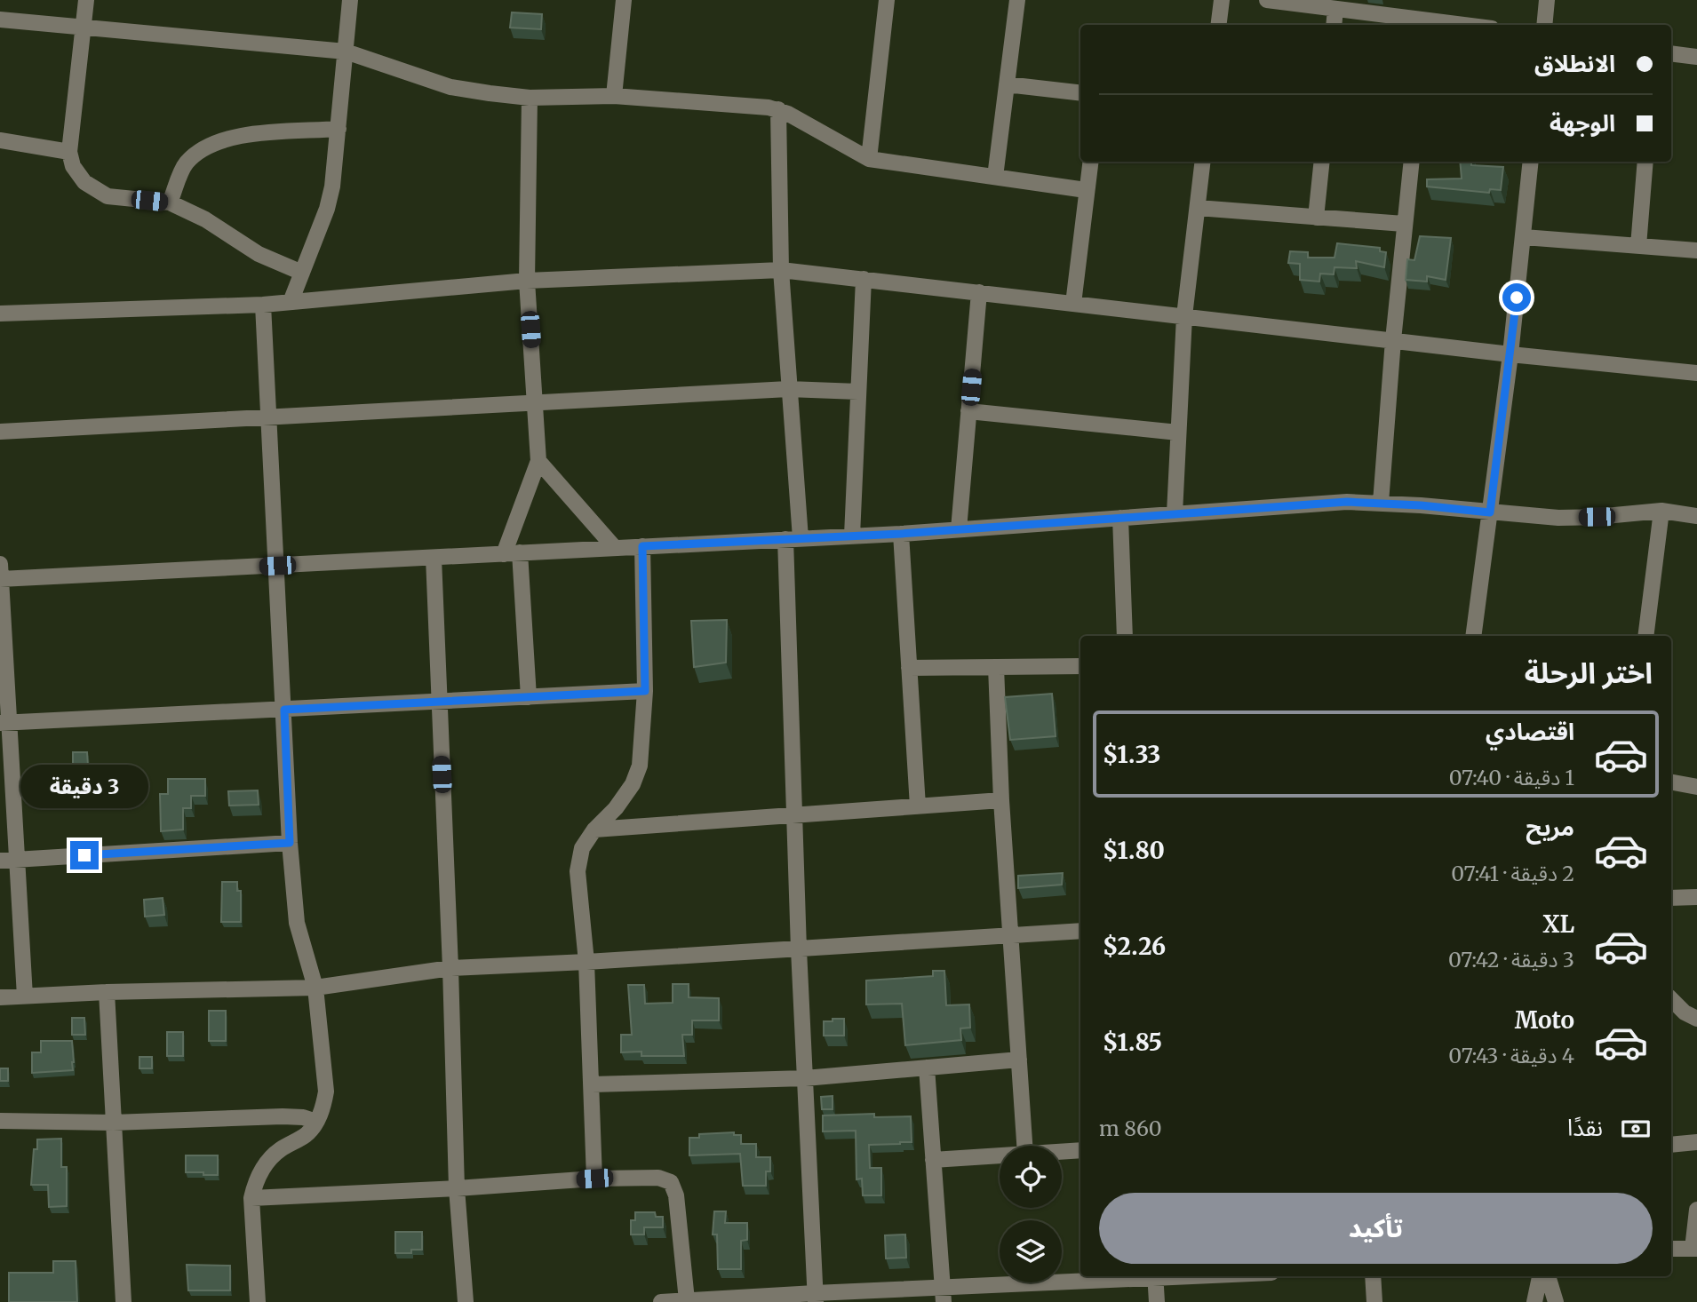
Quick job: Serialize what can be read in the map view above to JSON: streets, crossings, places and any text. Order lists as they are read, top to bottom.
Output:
{
  "page": {
    "banner": ["الانطلاق", "الوجهة"],
    "heading": "اختر الرحلة",
    "list": [
      {
        "name": "اقتصادي",
        "note": "1 دقيقة · 07:40",
        "value": "$1.33"
      },
      {
        "name": "مريح",
        "note": "2 دقيقة · 07:41",
        "value": "$1.80"
      },
      {
        "name": "XL",
        "note": "3 دقيقة · 07:42",
        "value": "$2.26"
      },
      {
        "name": "Moto",
        "note": "4 دقيقة · 07:43",
        "value": "$1.85"
      }
    ],
    "bubble": "3 دقيقة",
    "pay": ["نقدًا", "860 m"],
    "buttons": "تأكيد"
  }
}
